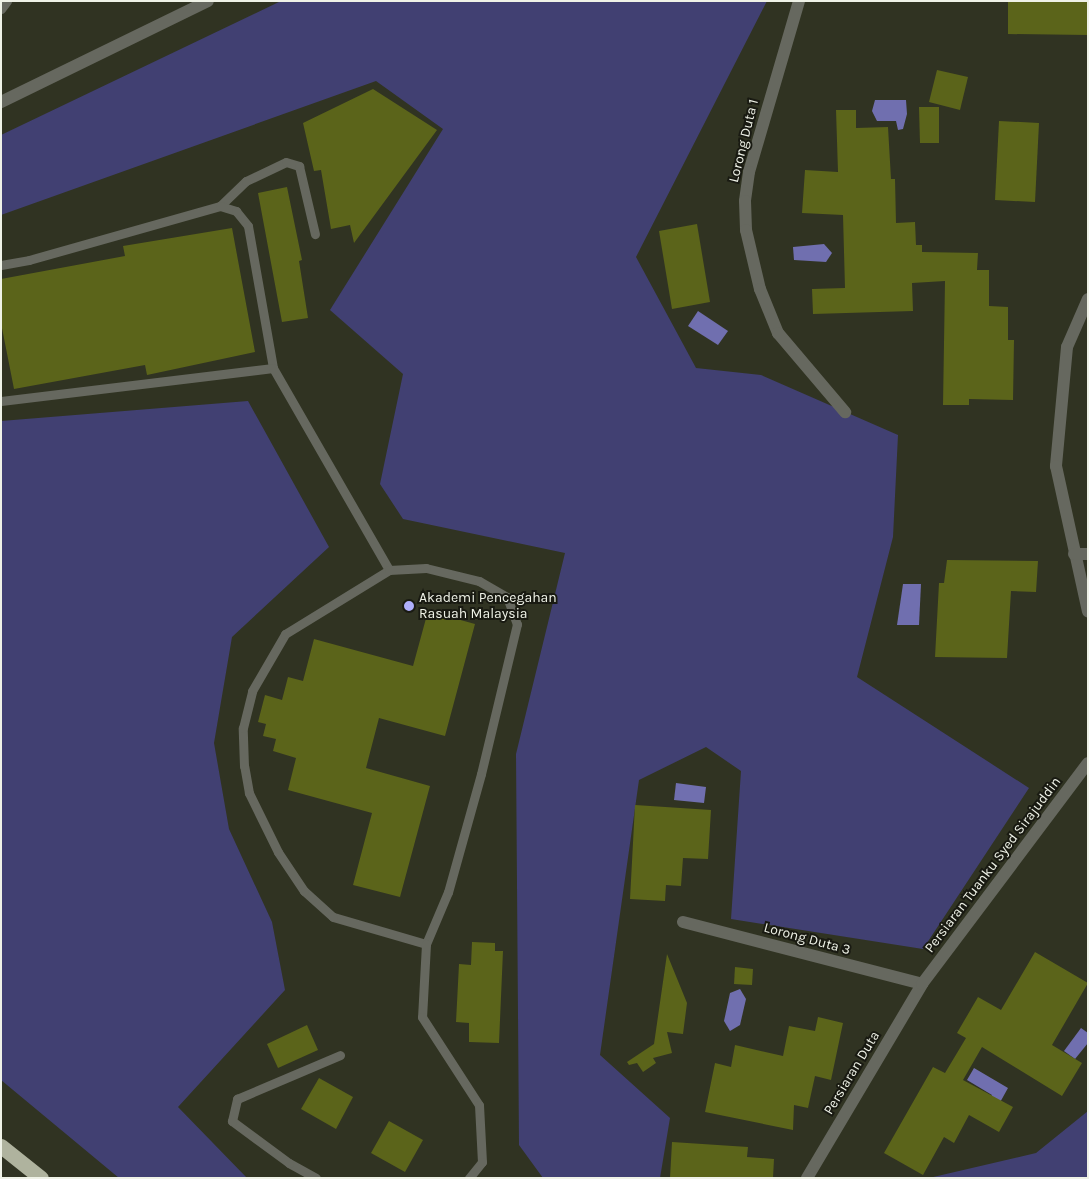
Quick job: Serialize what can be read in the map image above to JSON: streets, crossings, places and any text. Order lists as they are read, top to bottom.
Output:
{
  "streets": {
    "street": [
      "Lorong Duta 1",
      "Persiaran Tuanku Syed Sirajuddin",
      "Lorong Duta 3",
      "Persiaran Duta"
    ]
  },
  "crossings": [
    ["Persiaran Tuanku Syed Sirajuddin", "Lorong Duta 3"],
    ["Persiaran Tuanku Syed Sirajuddin", "Persiaran Duta"],
    ["Lorong Duta 3", "Persiaran Duta"]
  ],
  "places": ["Akademi Pencegahan Rasuah Malaysia"]
}
